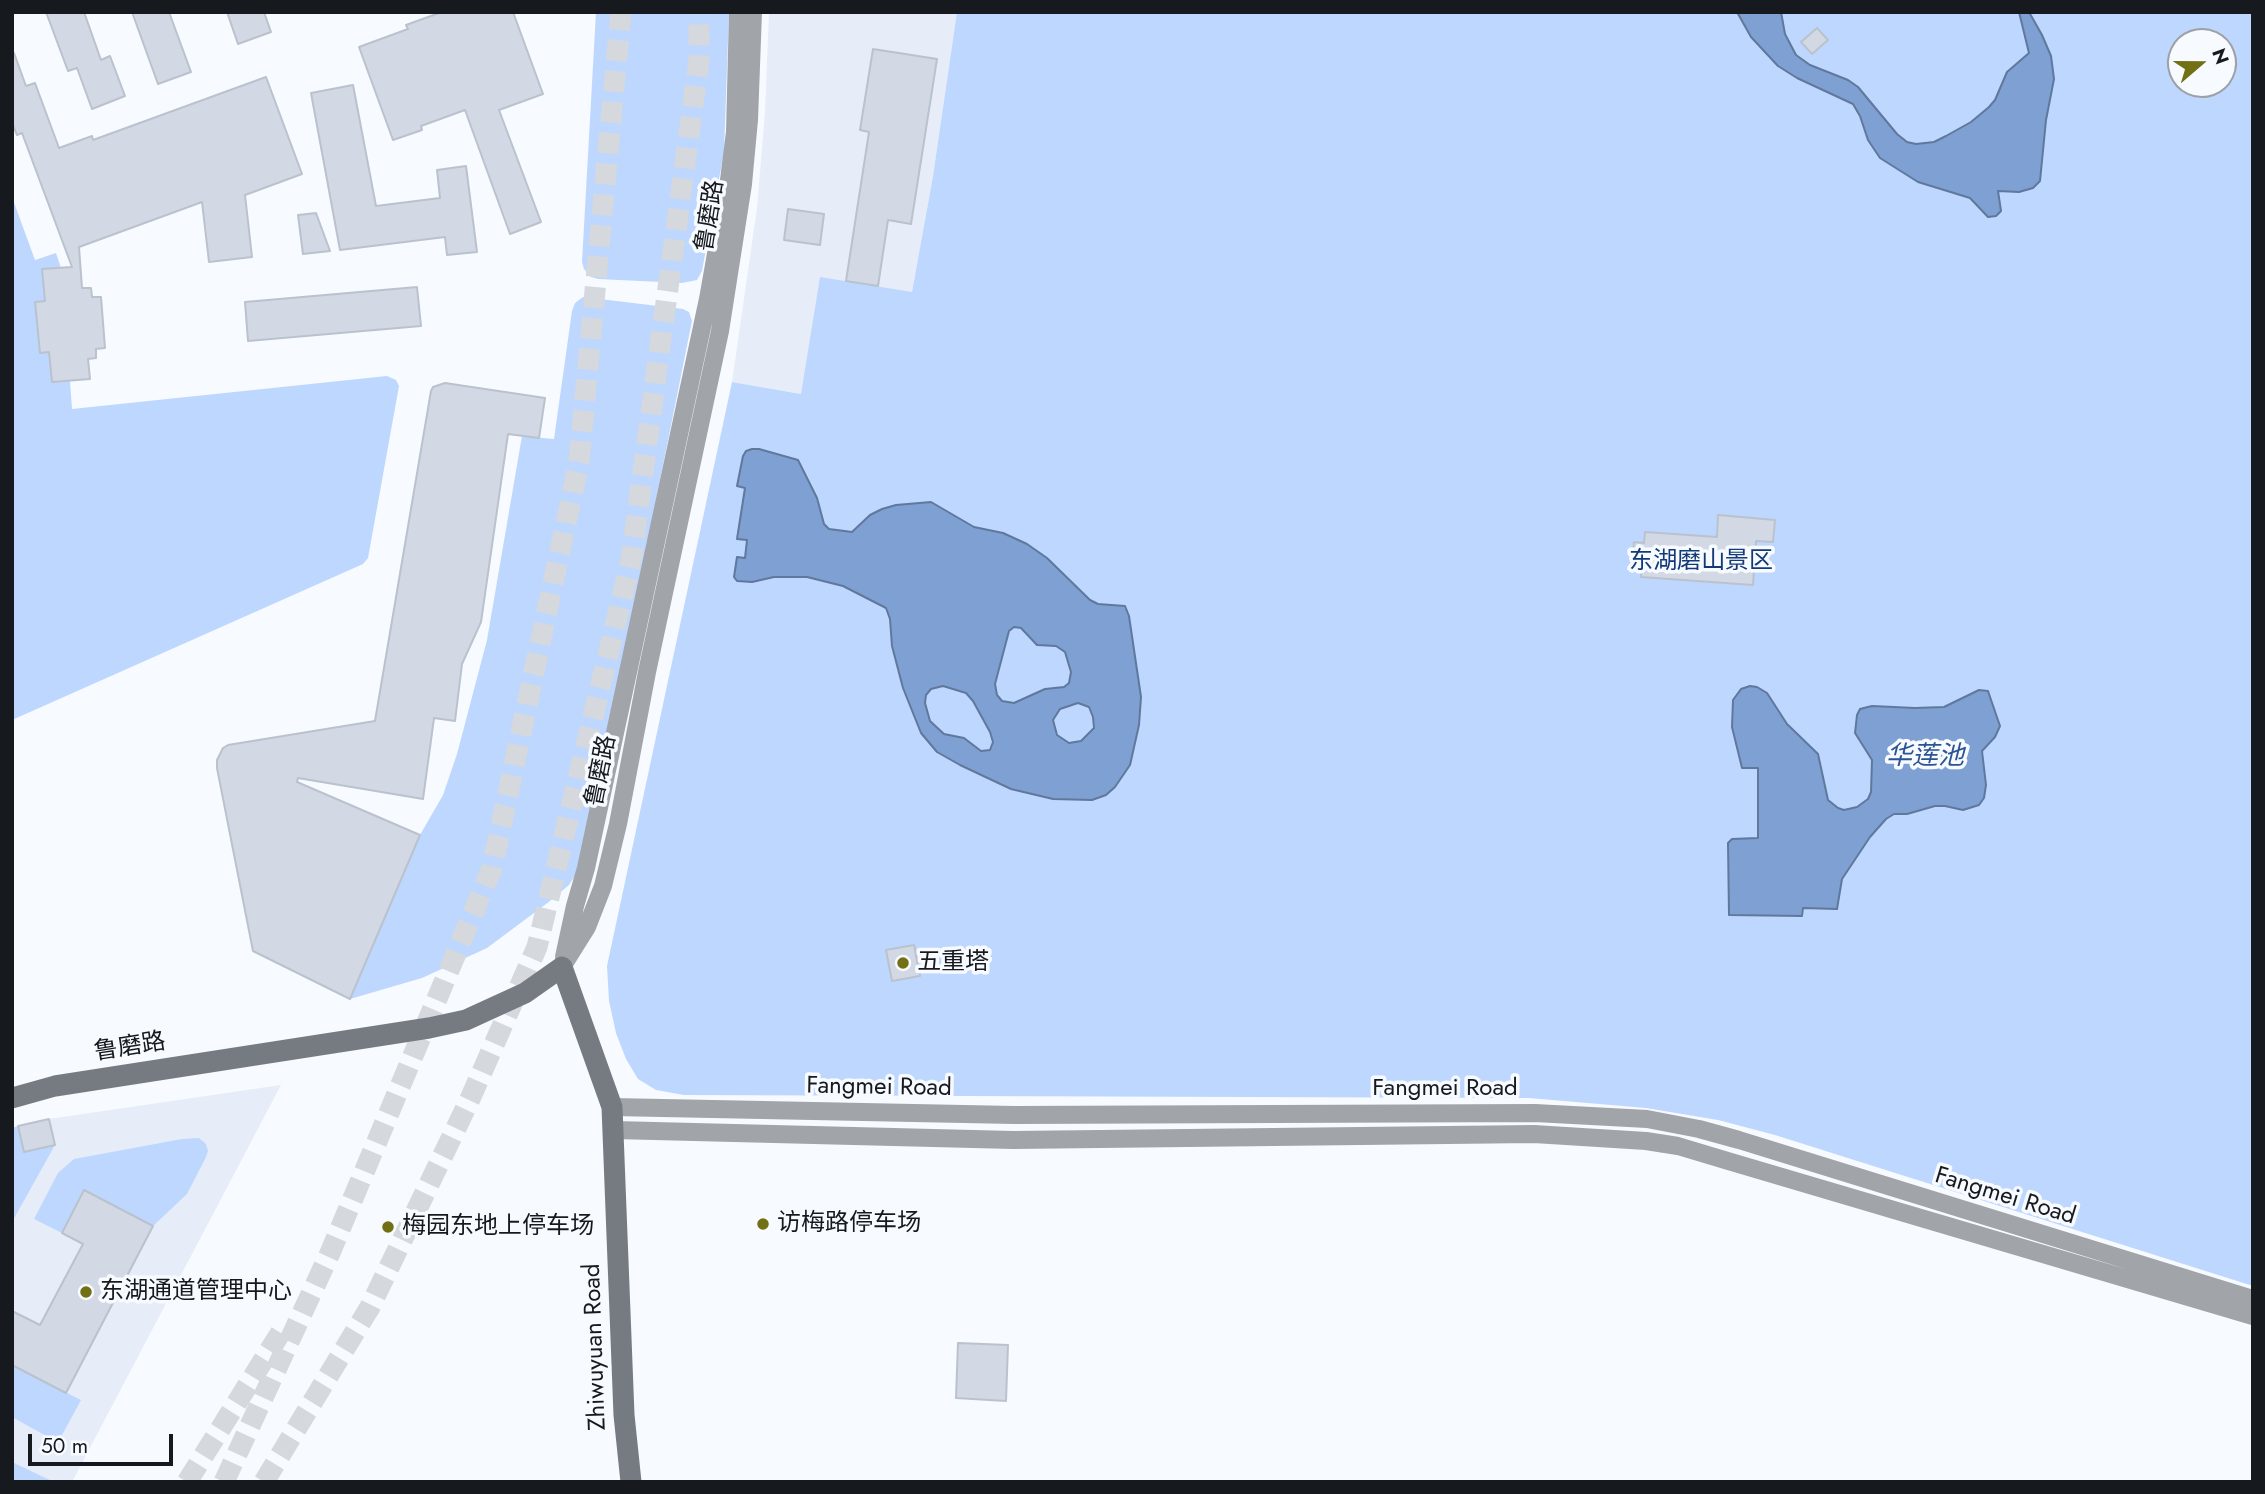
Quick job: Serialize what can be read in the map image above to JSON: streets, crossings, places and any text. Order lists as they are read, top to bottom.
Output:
{
  "streets": {
    "street": ["鲁磨路", "Fangmei Road", "Zhiwuyuan Road"]
  },
  "crossings": [
    ["鲁磨路", "Zhiwuyuan Road"],
    ["Fangmei Road", "Zhiwuyuan Road"]
  ],
  "water": ["华莲池"],
  "parks": ["东湖磨山景区"],
  "places": [
    "五重塔",
    "访梅路停车场",
    "梅园东地上停车场",
    "东湖通道管理中心"
  ],
  "scale_bar": "50 m",
  "north": "right"
}
